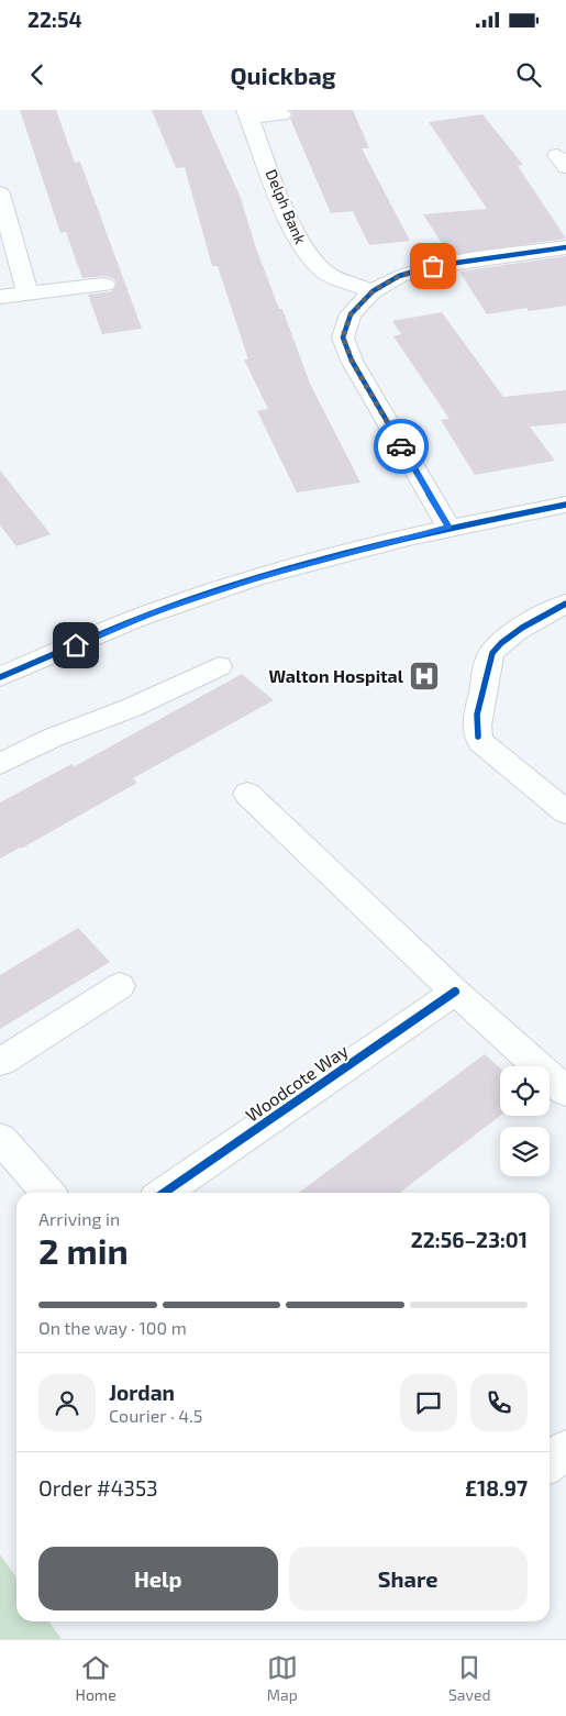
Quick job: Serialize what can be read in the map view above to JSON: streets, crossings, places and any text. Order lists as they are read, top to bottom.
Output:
{
  "streets": {
    "street": ["Delph Bank", "Woodcote Way"]
  },
  "places": {
    "hospital": ["Walton Hospital"]
  },
  "page": {
    "status": "22:54",
    "header": "Quickbag",
    "heading": ["2 min", "Arriving in", "22:56–23:01"],
    "panel": [
      "Jordan",
      "Courier · 4.5",
      "Order #4353",
      "£18.97"
    ],
    "bar": "On the way · 100 m",
    "buttons": ["Help", "Share"],
    "tabs": ["Home", "Map", "Saved"]
  }
}
